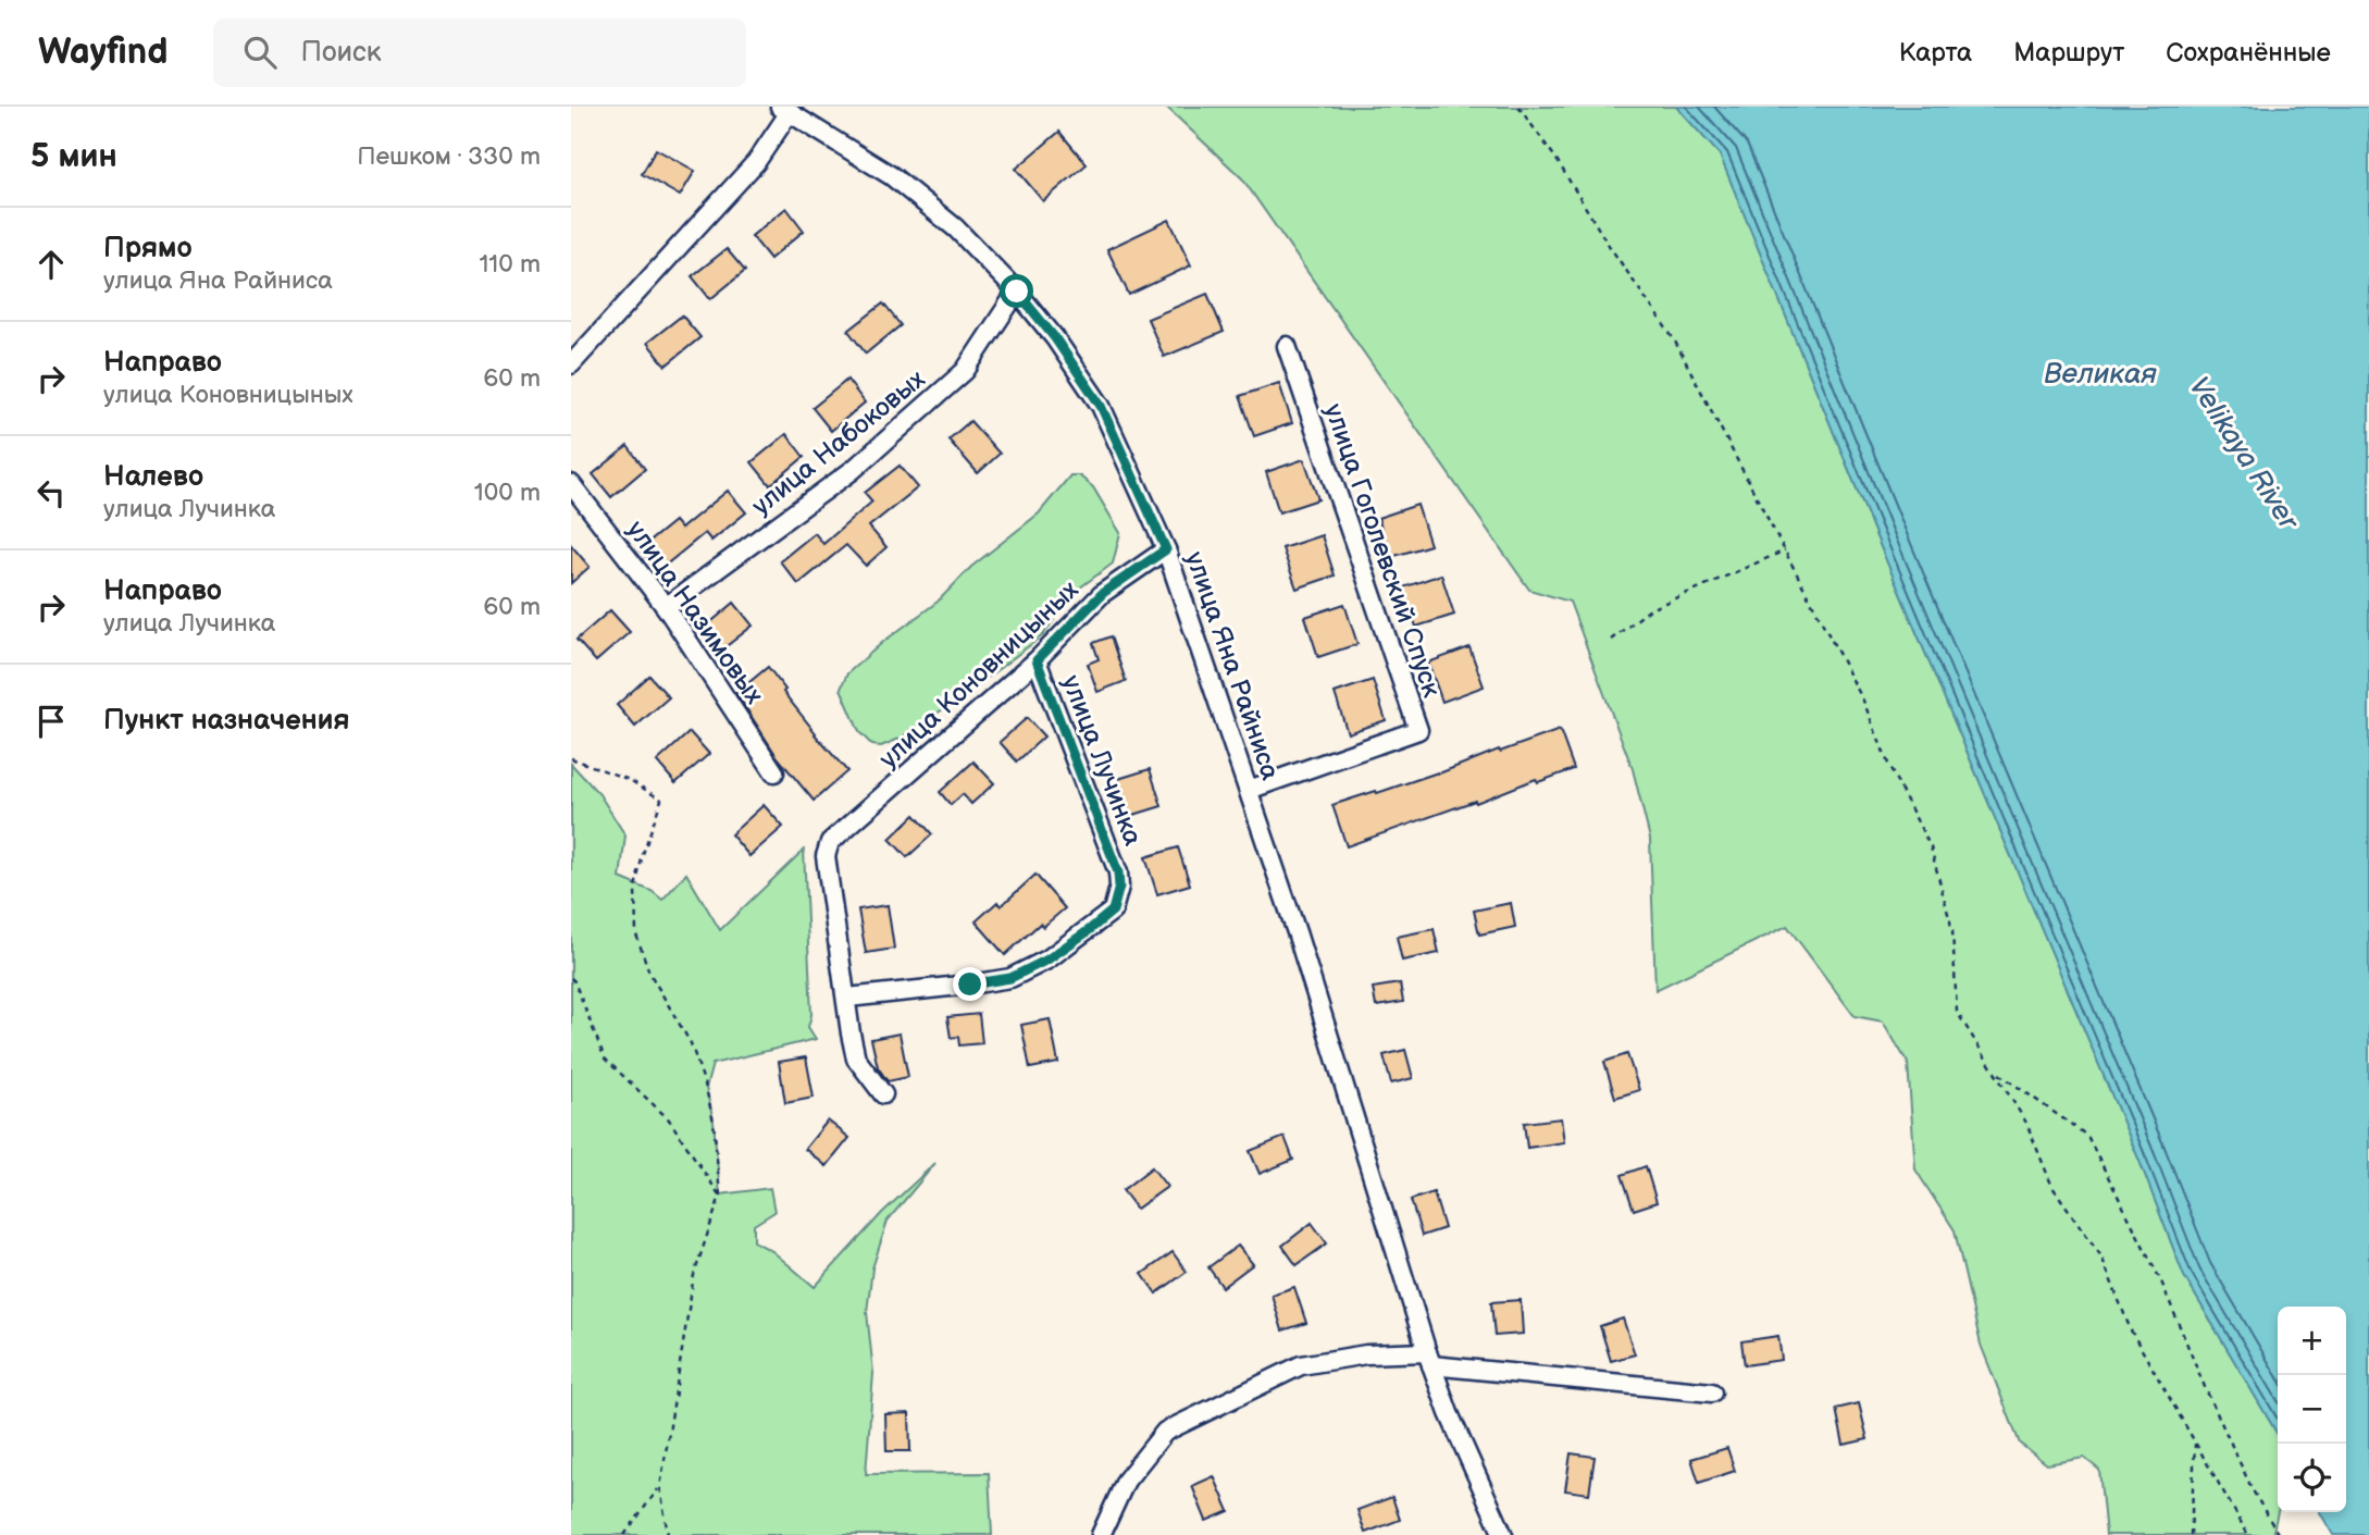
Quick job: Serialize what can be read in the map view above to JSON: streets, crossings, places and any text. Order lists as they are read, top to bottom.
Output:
{
  "streets": {
    "street": [
      "улица Набоковых",
      "улица Гоголевский Спуск",
      "улица Назимовых",
      "улица Яна Райниса",
      "улица Коновницыных",
      "улица Лучинка"
    ]
  },
  "crossings": [
    ["улица Набоковых", "улица Назимовых"],
    ["улица Набоковых", "улица Яна Райниса"],
    ["улица Гоголевский Спуск", "улица Яна Райниса"],
    ["улица Яна Райниса", "улица Коновницыных"],
    ["улица Коновницыных", "улица Лучинка"]
  ],
  "water": ["Великая", "Velikaya River"],
  "page": {
    "header": "Wayfind",
    "search": "Поиск",
    "nav": ["Карта", "Маршрут", "Сохранённые"],
    "heading": ["5 мин", "Пешком · 330 m"],
    "list": [
      ["Прямо", "улица Яна Райниса", "110 m"],
      ["Направо", "улица Коновницыных", "60 m"],
      ["Налево", "улица Лучинка", "100 m"],
      ["Направо", "улица Лучинка", "60 m"],
      "Пункт назначения"
    ],
    "map_buttons": ["+", "−"]
  }
}
